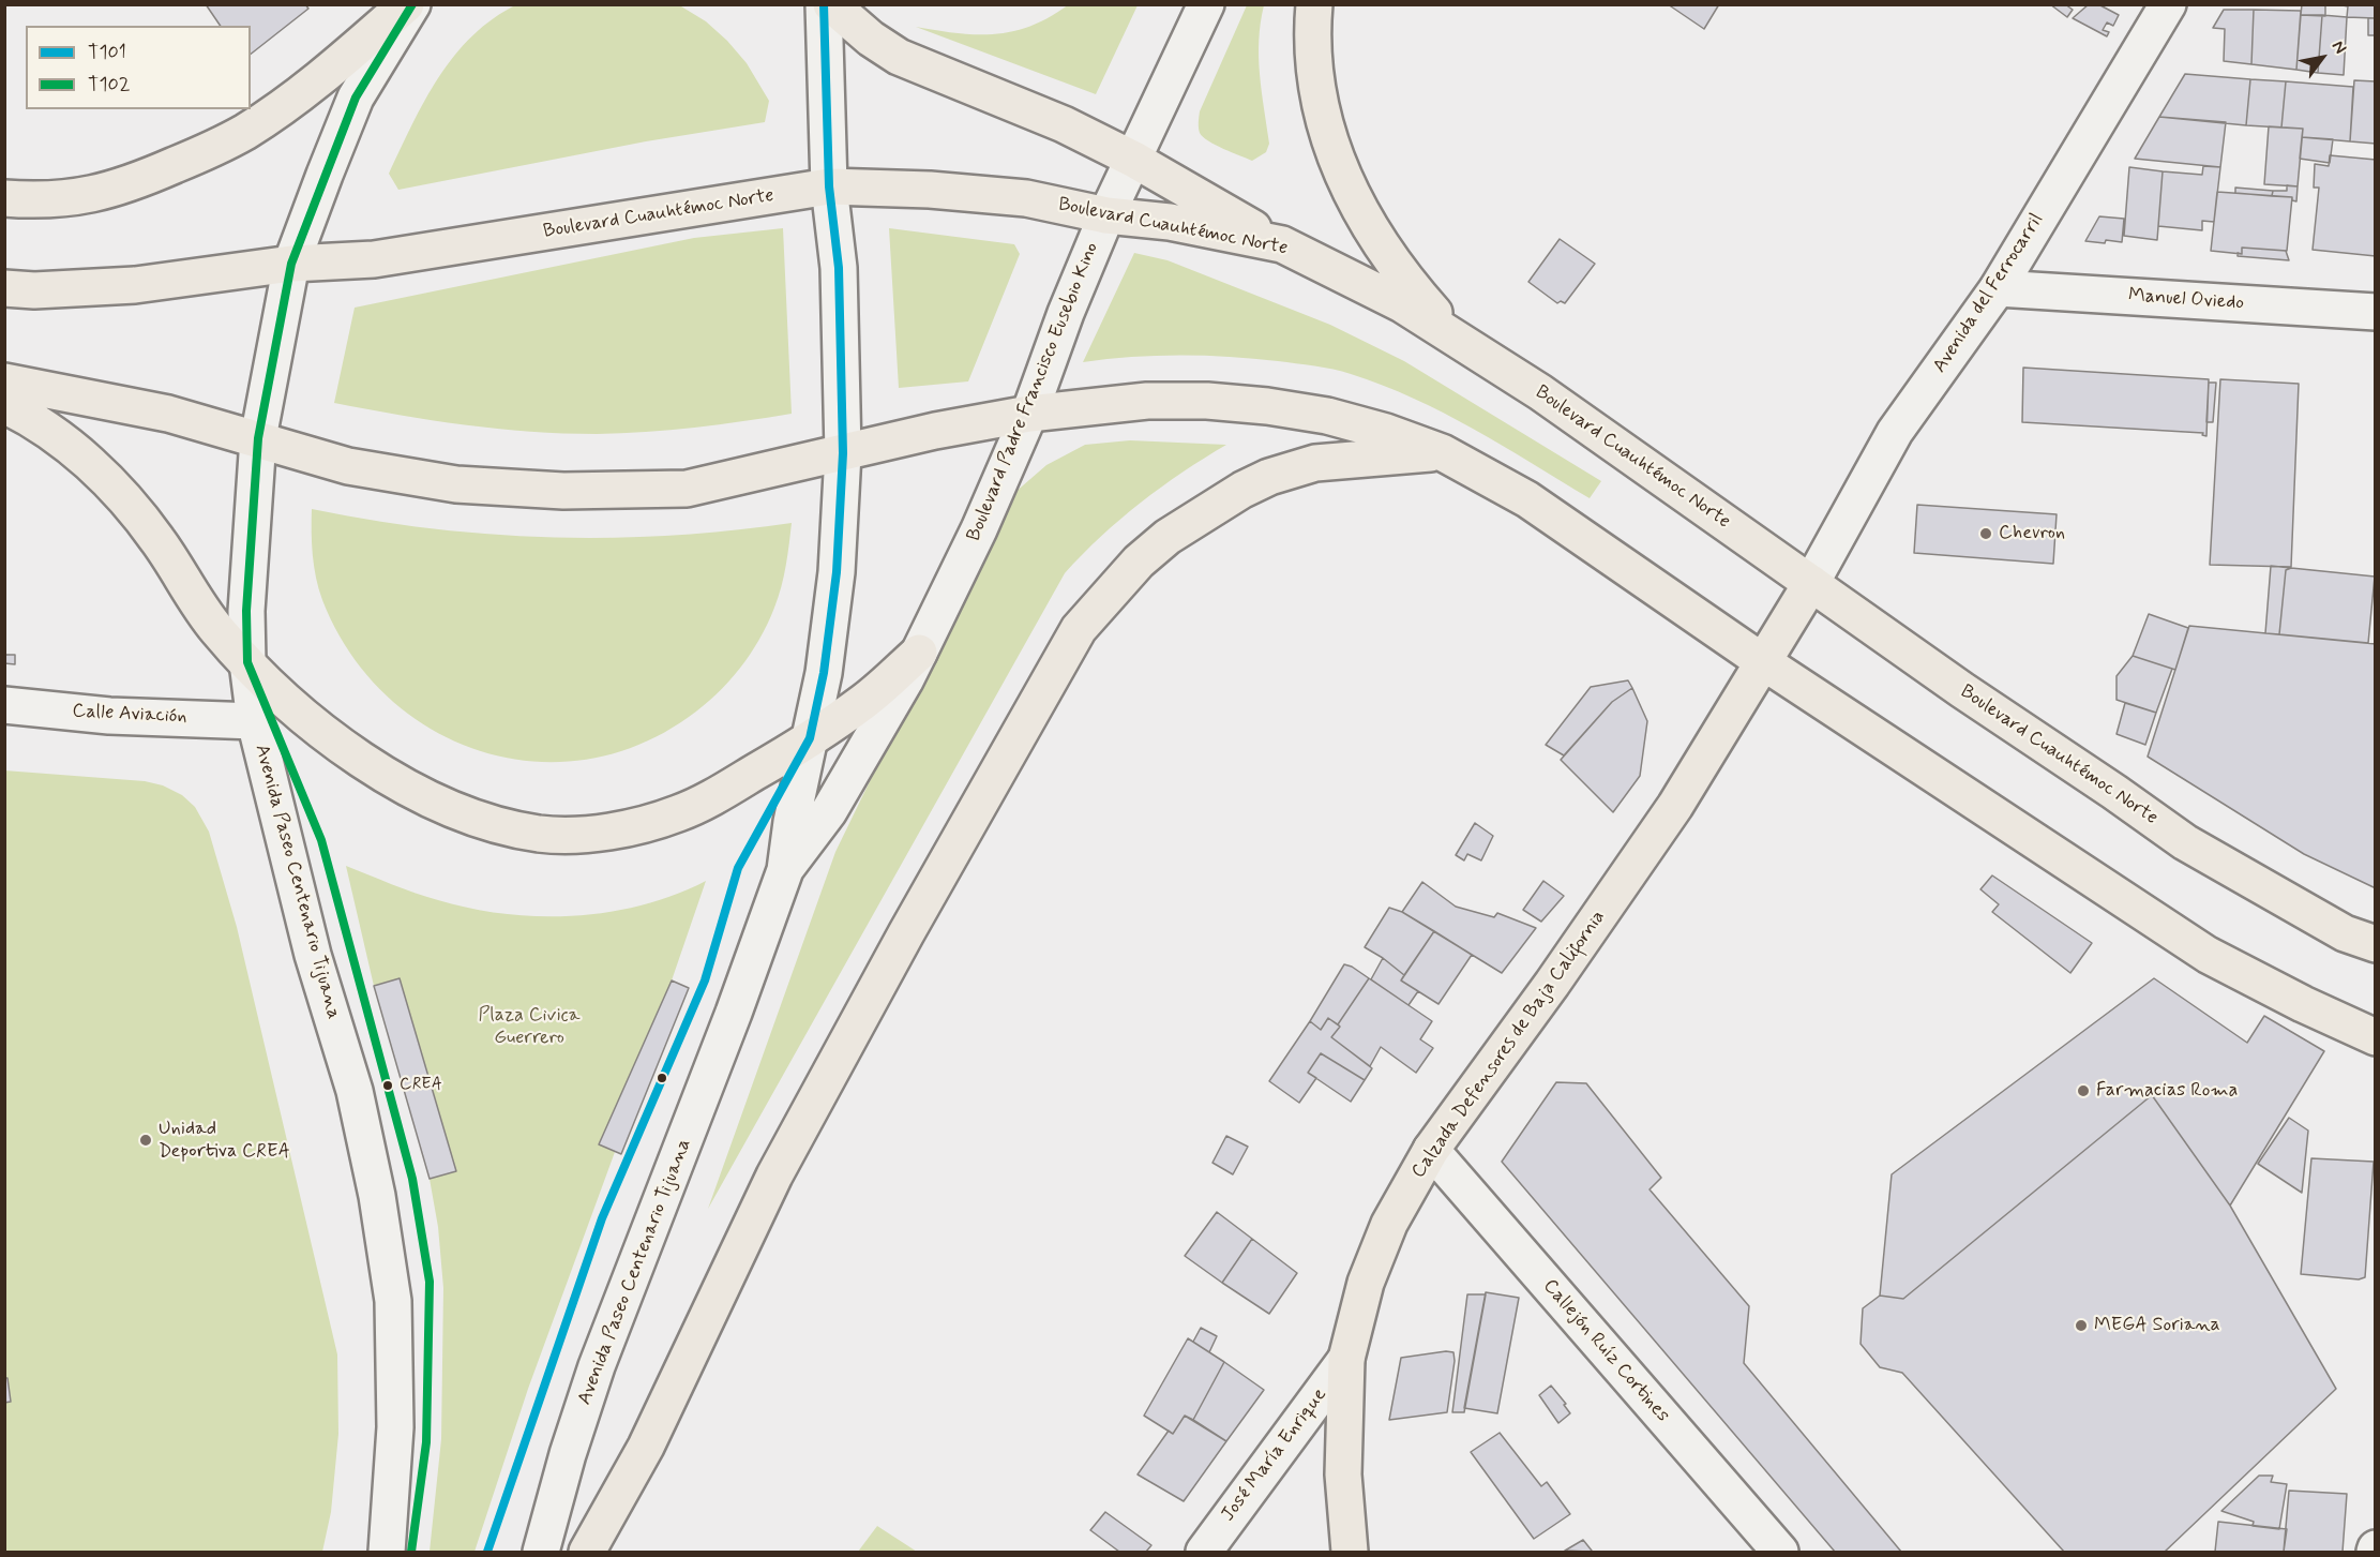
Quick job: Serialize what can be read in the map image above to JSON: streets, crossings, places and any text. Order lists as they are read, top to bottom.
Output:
{
  "streets": {
    "main road": [
      "Boulevard Cuauhtémoc Norte",
      "Avenida del Ferrocarril",
      "Manuel Oviedo",
      "Boulevard Padre Francisco Eusebio Kino",
      "Calle Aviación",
      "Avenida Paseo Centenario Tijuana",
      "Calzada Defensores de Baja California",
      "Callejón Ruíz Cortines",
      "José María Enrique"
    ]
  },
  "crossings": [
    ["Boulevard Cuauhtémoc Norte", "Avenida del Ferrocarril"],
    ["Boulevard Cuauhtémoc Norte", "Boulevard Padre Francisco Eusebio Kino"],
    ["Boulevard Cuauhtémoc Norte", "Avenida Paseo Centenario Tijuana"],
    ["Boulevard Cuauhtémoc Norte", "Calzada Defensores de Baja California"],
    ["Avenida del Ferrocarril", "Manuel Oviedo"],
    ["Avenida del Ferrocarril", "Calzada Defensores de Baja California"],
    ["Boulevard Padre Francisco Eusebio Kino", "Avenida Paseo Centenario Tijuana"],
    ["Calle Aviación", "Avenida Paseo Centenario Tijuana"],
    ["Calzada Defensores de Baja California", "Callejón Ruíz Cortines"],
    ["Calzada Defensores de Baja California", "José María Enrique"]
  ],
  "parks": ["Plaza Civica Guerrero"],
  "places": [
    "Chevron",
    "CREA",
    "Farmacias Roma",
    "Unidad Deportiva CREA",
    "MEGA Soriana"
  ],
  "lines": ["transit line T101", "transit line T102"],
  "legend": ["T101", "T102"],
  "north": "top right"
}
